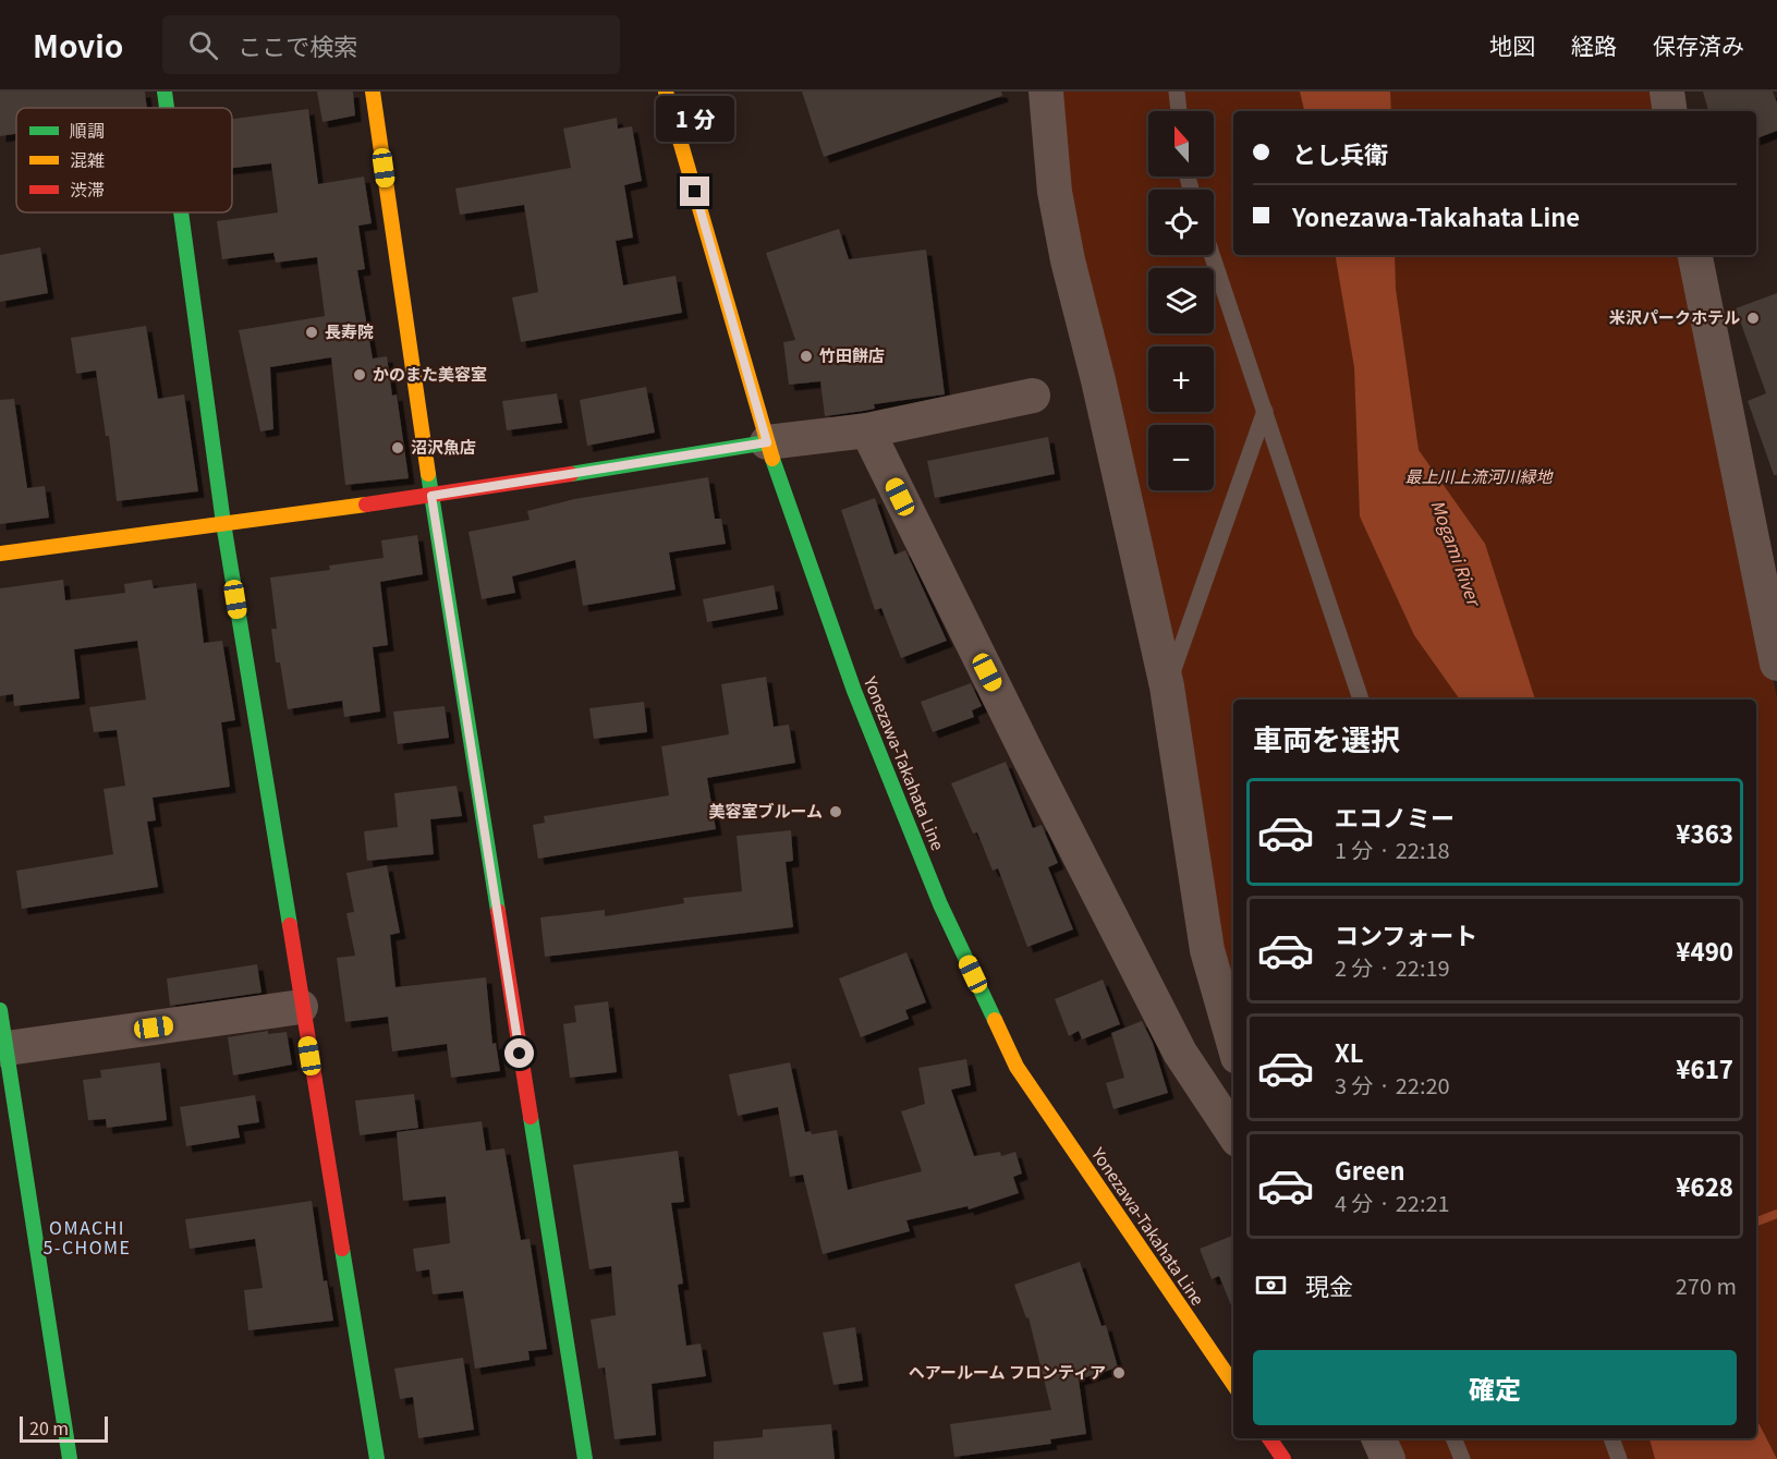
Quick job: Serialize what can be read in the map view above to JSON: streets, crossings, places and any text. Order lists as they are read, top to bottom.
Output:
{
  "streets": {
    "street": ["Yonezawa-Takahata Line"]
  },
  "districts": ["OMACHI 5-CHOME"],
  "water": ["Mogami River"],
  "parks": ["最上川上流河川緑地"],
  "places": [
    "米沢パークホテル",
    "長寿院",
    "竹田餅店",
    "かのまた美容室",
    "沼沢魚店",
    "美容室ブルーム",
    "ヘアールーム フロンティア"
  ],
  "legend": ["順調", "混雑", "渋滞"],
  "scale_bar": "20 m",
  "north": "top",
  "page": {
    "header": "Movio",
    "search": "ここで検索",
    "nav": ["地図", "経路", "保存済み"],
    "bubble": "1 分",
    "map_buttons": ["+", "−"],
    "banner": ["とし兵衛", "Yonezawa-Takahata Line"],
    "heading": "車両を選択",
    "list": [
      {
        "name": "エコノミー",
        "note": "1 分 · 22:18",
        "value": "¥363"
      },
      {
        "name": "コンフォート",
        "note": "2 分 · 22:19",
        "value": "¥490"
      },
      {
        "name": "XL",
        "note": "3 分 · 22:20",
        "value": "¥617"
      },
      {
        "name": "Green",
        "note": "4 分 · 22:21",
        "value": "¥628"
      }
    ],
    "pay": ["現金", "270 m"],
    "buttons": "確定",
    "scale": "20 m"
  }
}
